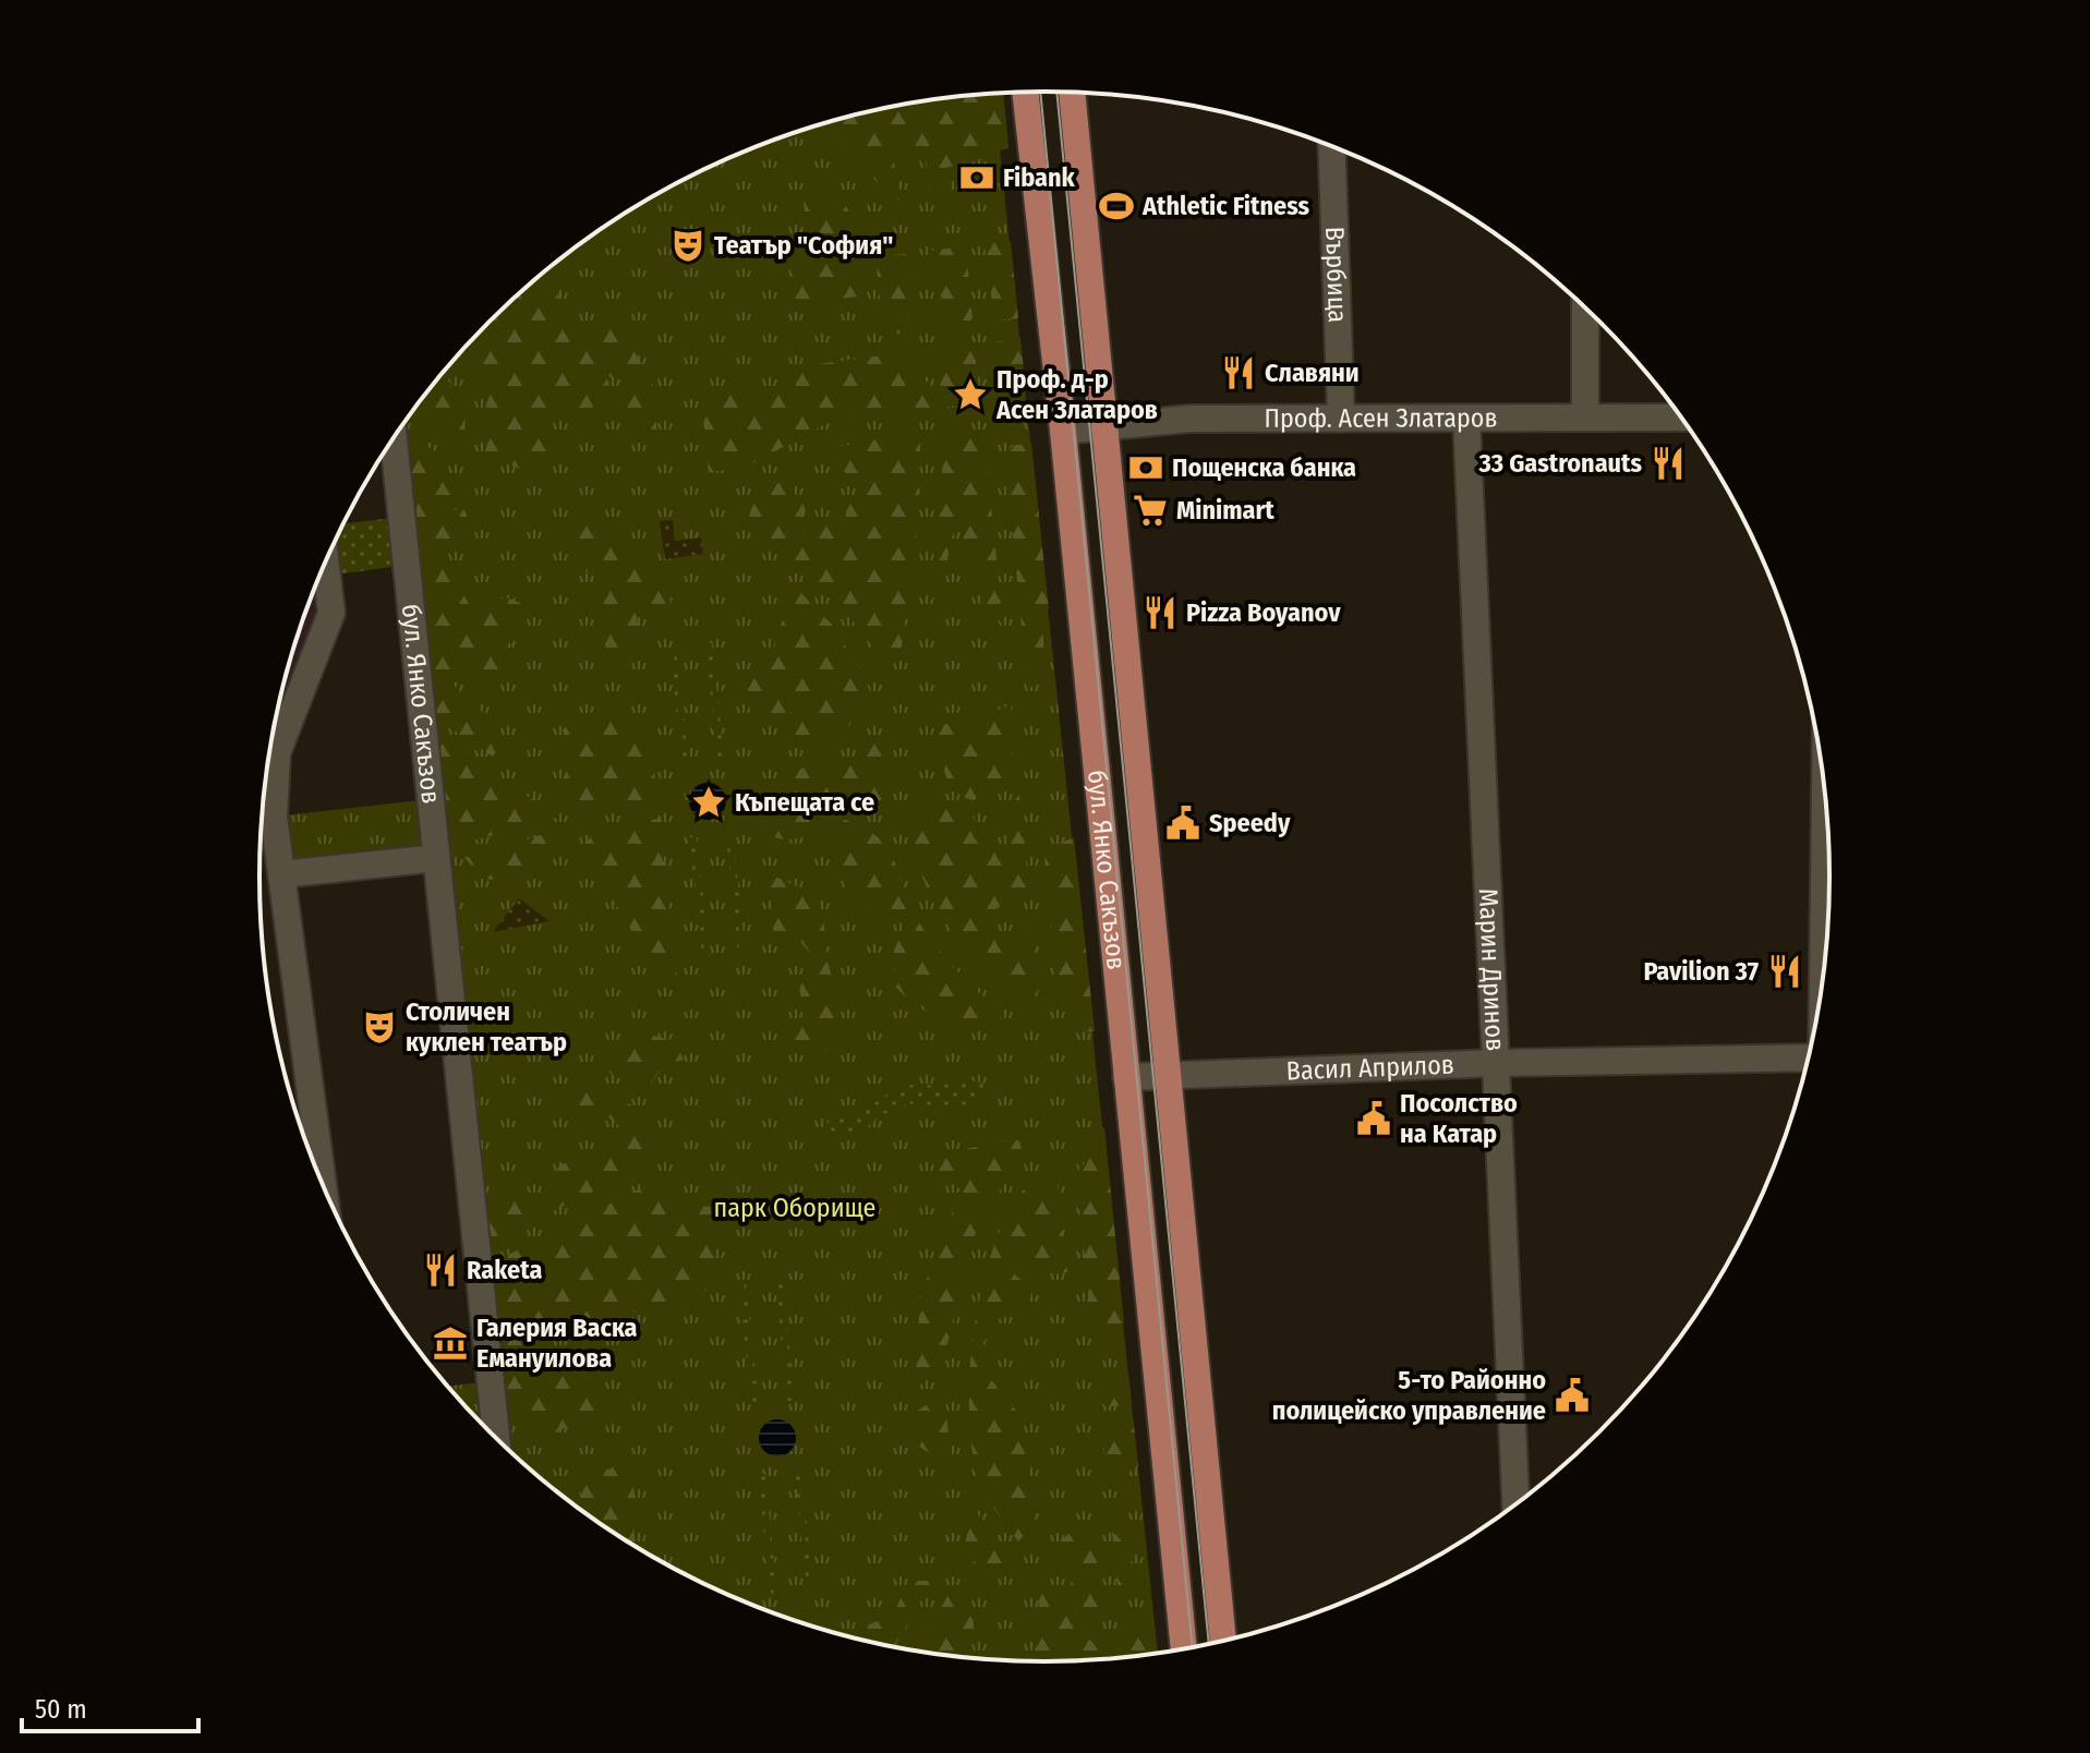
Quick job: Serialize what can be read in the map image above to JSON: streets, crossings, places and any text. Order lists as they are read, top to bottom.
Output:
{
  "streets": {
    "main road": ["бул. Янко Сакъзов"],
    "street": [
      "Върбица",
      "Проф. Асен Златаров",
      "Марин Дринов",
      "Васил Априлов"
    ]
  },
  "crossings": [
    ["Върбица", "Проф. Асен Златаров"],
    ["Проф. Асен Златаров", "бул. Янко Сакъзов"],
    ["Проф. Асен Златаров", "Марин Дринов"],
    ["бул. Янко Сакъзов", "Васил Априлов"],
    ["Марин Дринов", "Васил Априлов"]
  ],
  "parks": ["парк Оборище"],
  "places": {
    "bank": ["Fibank", "Пощенска банка"],
    "sports": ["Athletic Fitness"],
    "theatre": ["Театър \"София\"", "Столичен куклен театър"],
    "restaurant": [
      "Славяни",
      "33 Gastronauts",
      "Pizza Boyanov",
      "Pavilion 37",
      "Raketa"
    ],
    "place": ["Проф. д-р Асен Златаров", "Къпещата се"],
    "supermarket": ["Minimart"],
    "public building": ["Speedy", "Посолство на Катар", "5-то Районно полицейско управление"],
    "museum": ["Галерия Васка Емануилова"]
  },
  "scale_bar": "50 m"
}
